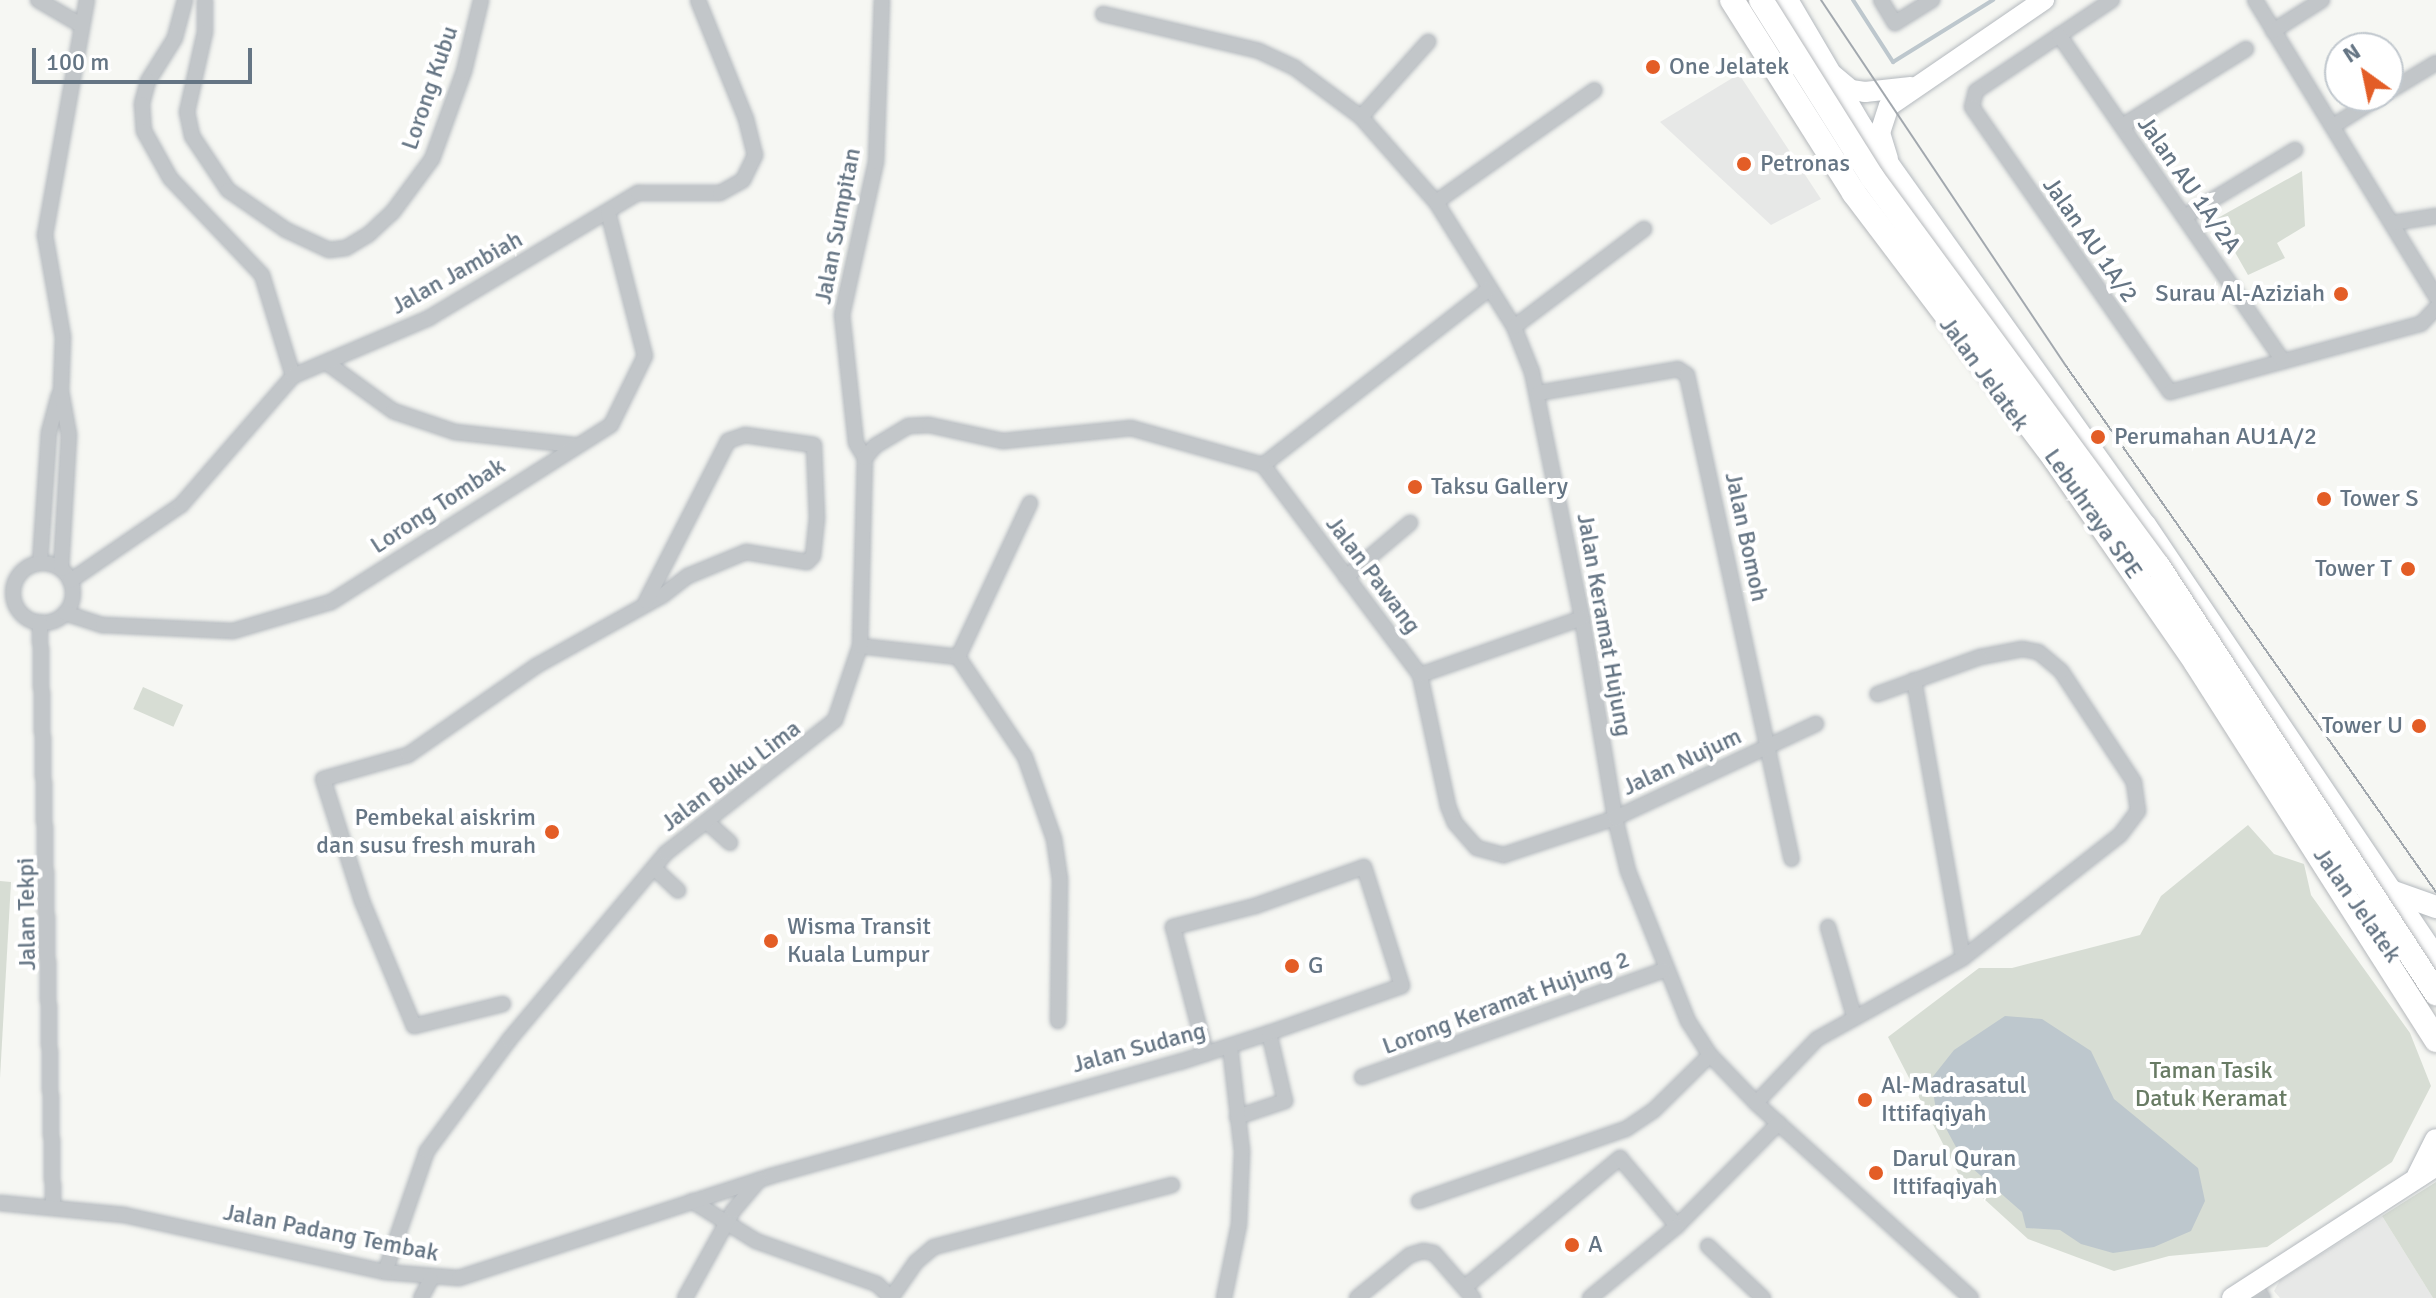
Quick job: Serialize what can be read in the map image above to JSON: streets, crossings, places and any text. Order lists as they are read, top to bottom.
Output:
{
  "streets": {
    "highway": ["Lebuhraya SPE"],
    "main road": ["Jalan Jelatek"],
    "street": [
      "Lorong Kubu",
      "Jalan AU 1A/2A",
      "Jalan Sumpitan",
      "Jalan AU 1A/2",
      "Jalan Jambiah",
      "Lorong Tombak",
      "Jalan Bomoh",
      "Jalan Pawang",
      "Jalan Keramat Hujung",
      "Jalan Nujum",
      "Jalan Buku Lima",
      "Jalan Tekpi",
      "Lorong Keramat Hujung 2",
      "Jalan Sudang",
      "Jalan Padang Tembak"
    ]
  },
  "crossings": [
    ["Jalan AU 1A/2A", "Jalan AU 1A/2"],
    ["Jalan Sumpitan", "Jalan Buku Lima"],
    ["Jalan Jambiah", "Lorong Tombak"],
    ["Jalan Jambiah", "Jalan Tekpi"],
    ["Jalan Jelatek", "Lebuhraya SPE"],
    ["Lorong Tombak", "Jalan Tekpi"],
    ["Jalan Bomoh", "Jalan Keramat Hujung"],
    ["Jalan Bomoh", "Jalan Nujum"],
    ["Jalan Pawang", "Jalan Keramat Hujung"],
    ["Jalan Pawang", "Jalan Nujum"],
    ["Jalan Keramat Hujung", "Jalan Nujum"],
    ["Jalan Keramat Hujung", "Lorong Keramat Hujung 2"],
    ["Jalan Buku Lima", "Jalan Padang Tembak"],
    ["Jalan Tekpi", "Jalan Padang Tembak"],
    ["Jalan Sudang", "Jalan Padang Tembak"]
  ],
  "parks": ["Taman Tasik Datuk Keramat"],
  "places": [
    "One Jelatek",
    "Petronas",
    "Surau Al-Aziziah",
    "Perumahan AU1A/2",
    "Taksu Gallery",
    "Tower S",
    "Tower T",
    "Tower U",
    "Pembekal aiskrim dan susu fresh murah",
    "Wisma Transit Kuala Lumpur",
    "G",
    "Al-Madrasatul Ittifaqiyah",
    "Darul Quran Ittifaqiyah",
    "A"
  ],
  "scale_bar": "100 m",
  "north": "top left"
}
